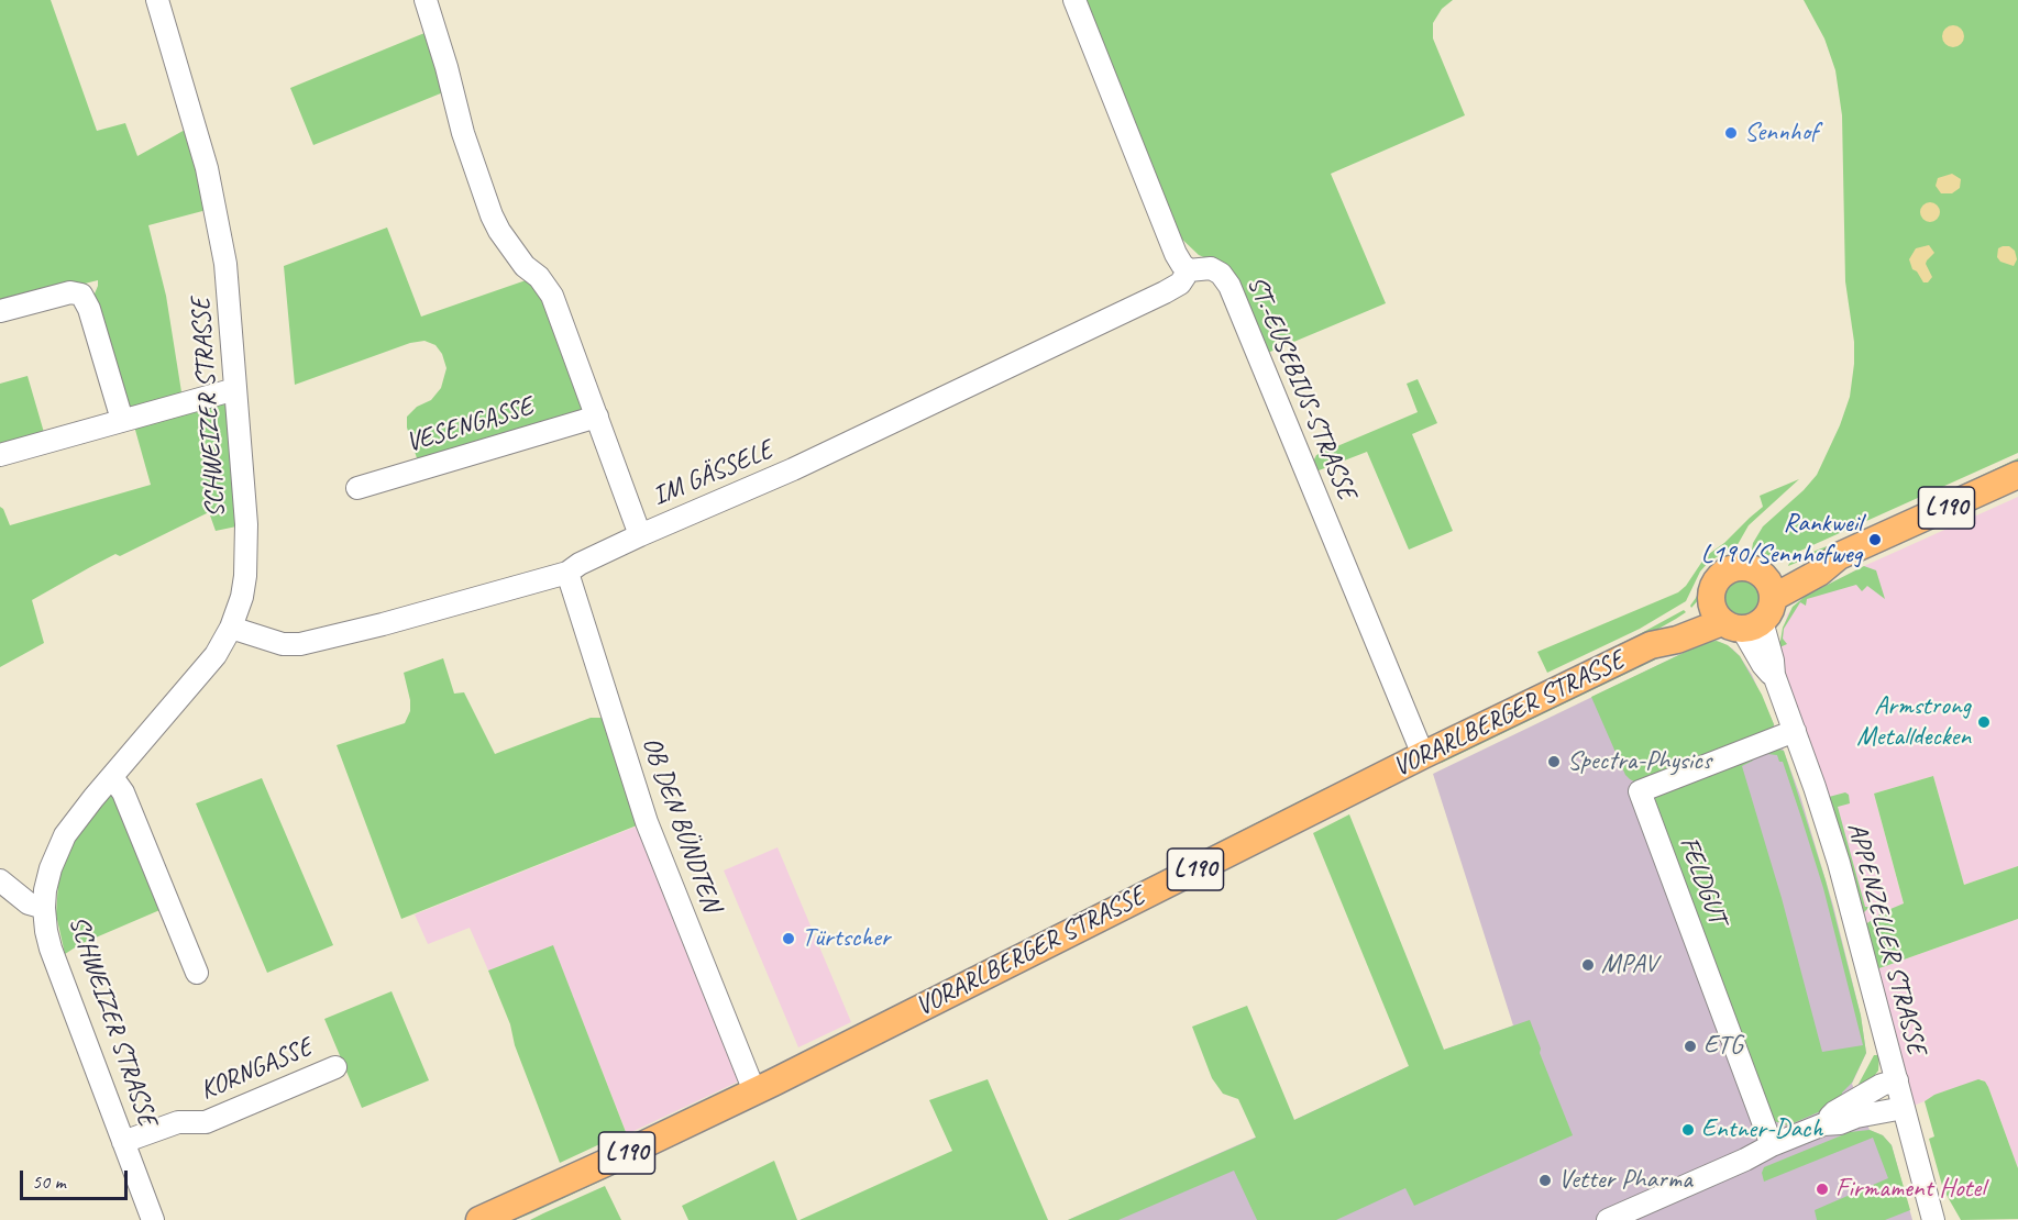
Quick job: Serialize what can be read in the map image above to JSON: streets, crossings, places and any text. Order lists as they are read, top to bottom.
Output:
{
  "streets": {
    "main road": ["L190", "VORARLBERGER STRASSE"],
    "street": [
      "ST.-EUSEBIUS-STRASSE",
      "SCHWEIZER STRASSE",
      "VESENGASSE",
      "IM GÄSSELE",
      "OB DEN BÜNDTEN",
      "FELDGUT",
      "APPENZELLER STRASSE",
      "KORNGASSE"
    ]
  },
  "crossings": [
    ["ST.-EUSEBIUS-STRASSE", "IM GÄSSELE"],
    ["ST.-EUSEBIUS-STRASSE", "VORARLBERGER STRASSE"],
    ["SCHWEIZER STRASSE", "IM GÄSSELE"],
    ["SCHWEIZER STRASSE", "KORNGASSE"],
    ["IM GÄSSELE", "OB DEN BÜNDTEN"],
    ["L190", "VORARLBERGER STRASSE"],
    ["L190", "APPENZELLER STRASSE"],
    ["VORARLBERGER STRASSE", "OB DEN BÜNDTEN"],
    ["VORARLBERGER STRASSE", "APPENZELLER STRASSE"],
    ["FELDGUT", "APPENZELLER STRASSE"]
  ],
  "places": [
    "Sennhof",
    "Rankweil L190/Sennhofweg",
    "Armstrong Metalldecken",
    "Spectra-Physics",
    "Türtscher",
    "MPAV",
    "ETG",
    "Entner-Dach",
    "Vetter Pharma",
    "Firmament Hotel"
  ],
  "scale_bar": "50 m"
}
